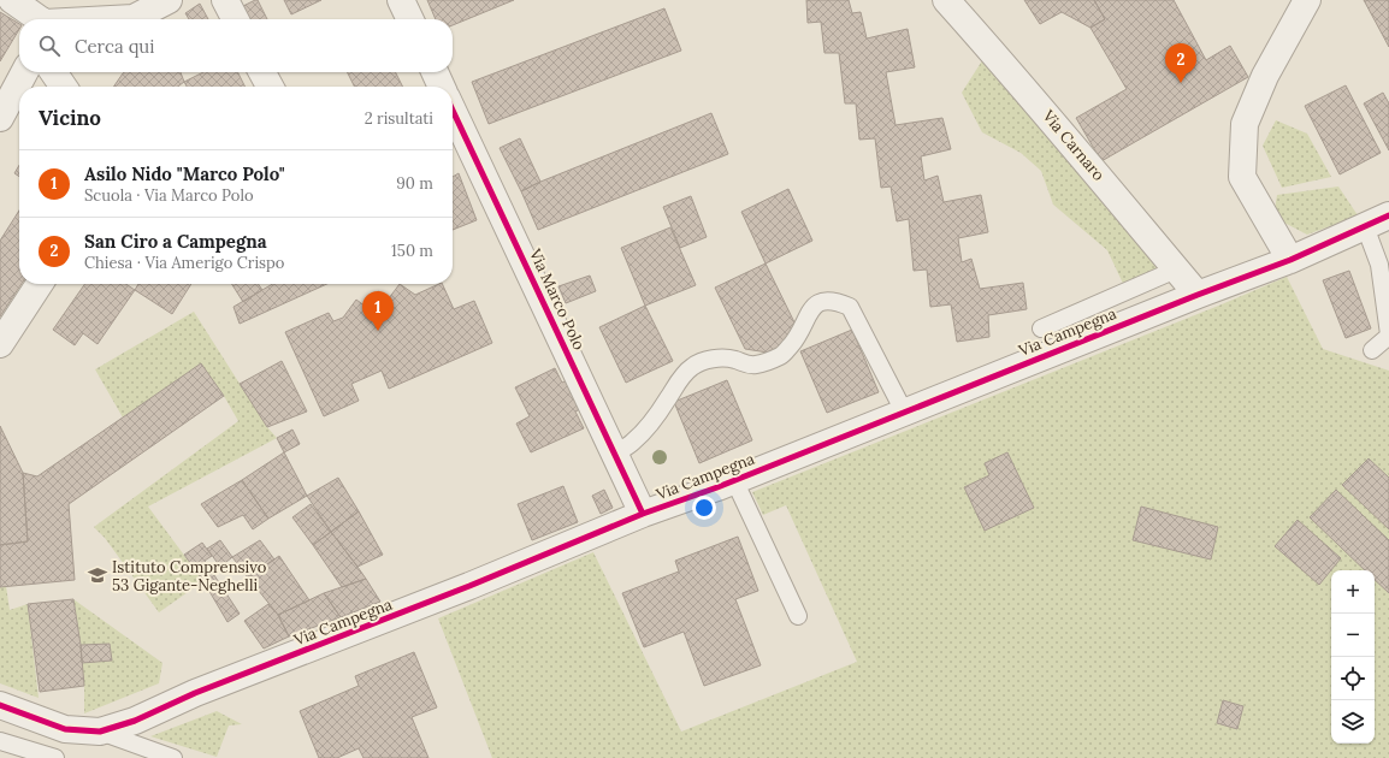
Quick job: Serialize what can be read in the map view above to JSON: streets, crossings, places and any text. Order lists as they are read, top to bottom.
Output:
{
  "streets": {
    "street": ["Via Carnaro", "Via Marco Polo", "Via Campegna"]
  },
  "crossings": [
    ["Via Carnaro", "Via Campegna"],
    ["Via Marco Polo", "Via Campegna"]
  ],
  "places": {
    "school or university": ["Istituto Comprensivo 53 Gigante-Neghelli"]
  },
  "page": {
    "search": "Cerca qui",
    "pins": ["2", "1"],
    "heading": ["Vicino", "2 risultati"],
    "list": [
      {
        "mark": "1",
        "name": "Asilo Nido \"Marco Polo\"",
        "note": "Scuola · Via Marco Polo",
        "value": "90 m"
      },
      {
        "mark": "2",
        "name": "San Ciro a Campegna",
        "note": "Chiesa · Via Amerigo Crispo",
        "value": "150 m"
      }
    ],
    "map_buttons": ["+", "−"]
  }
}
